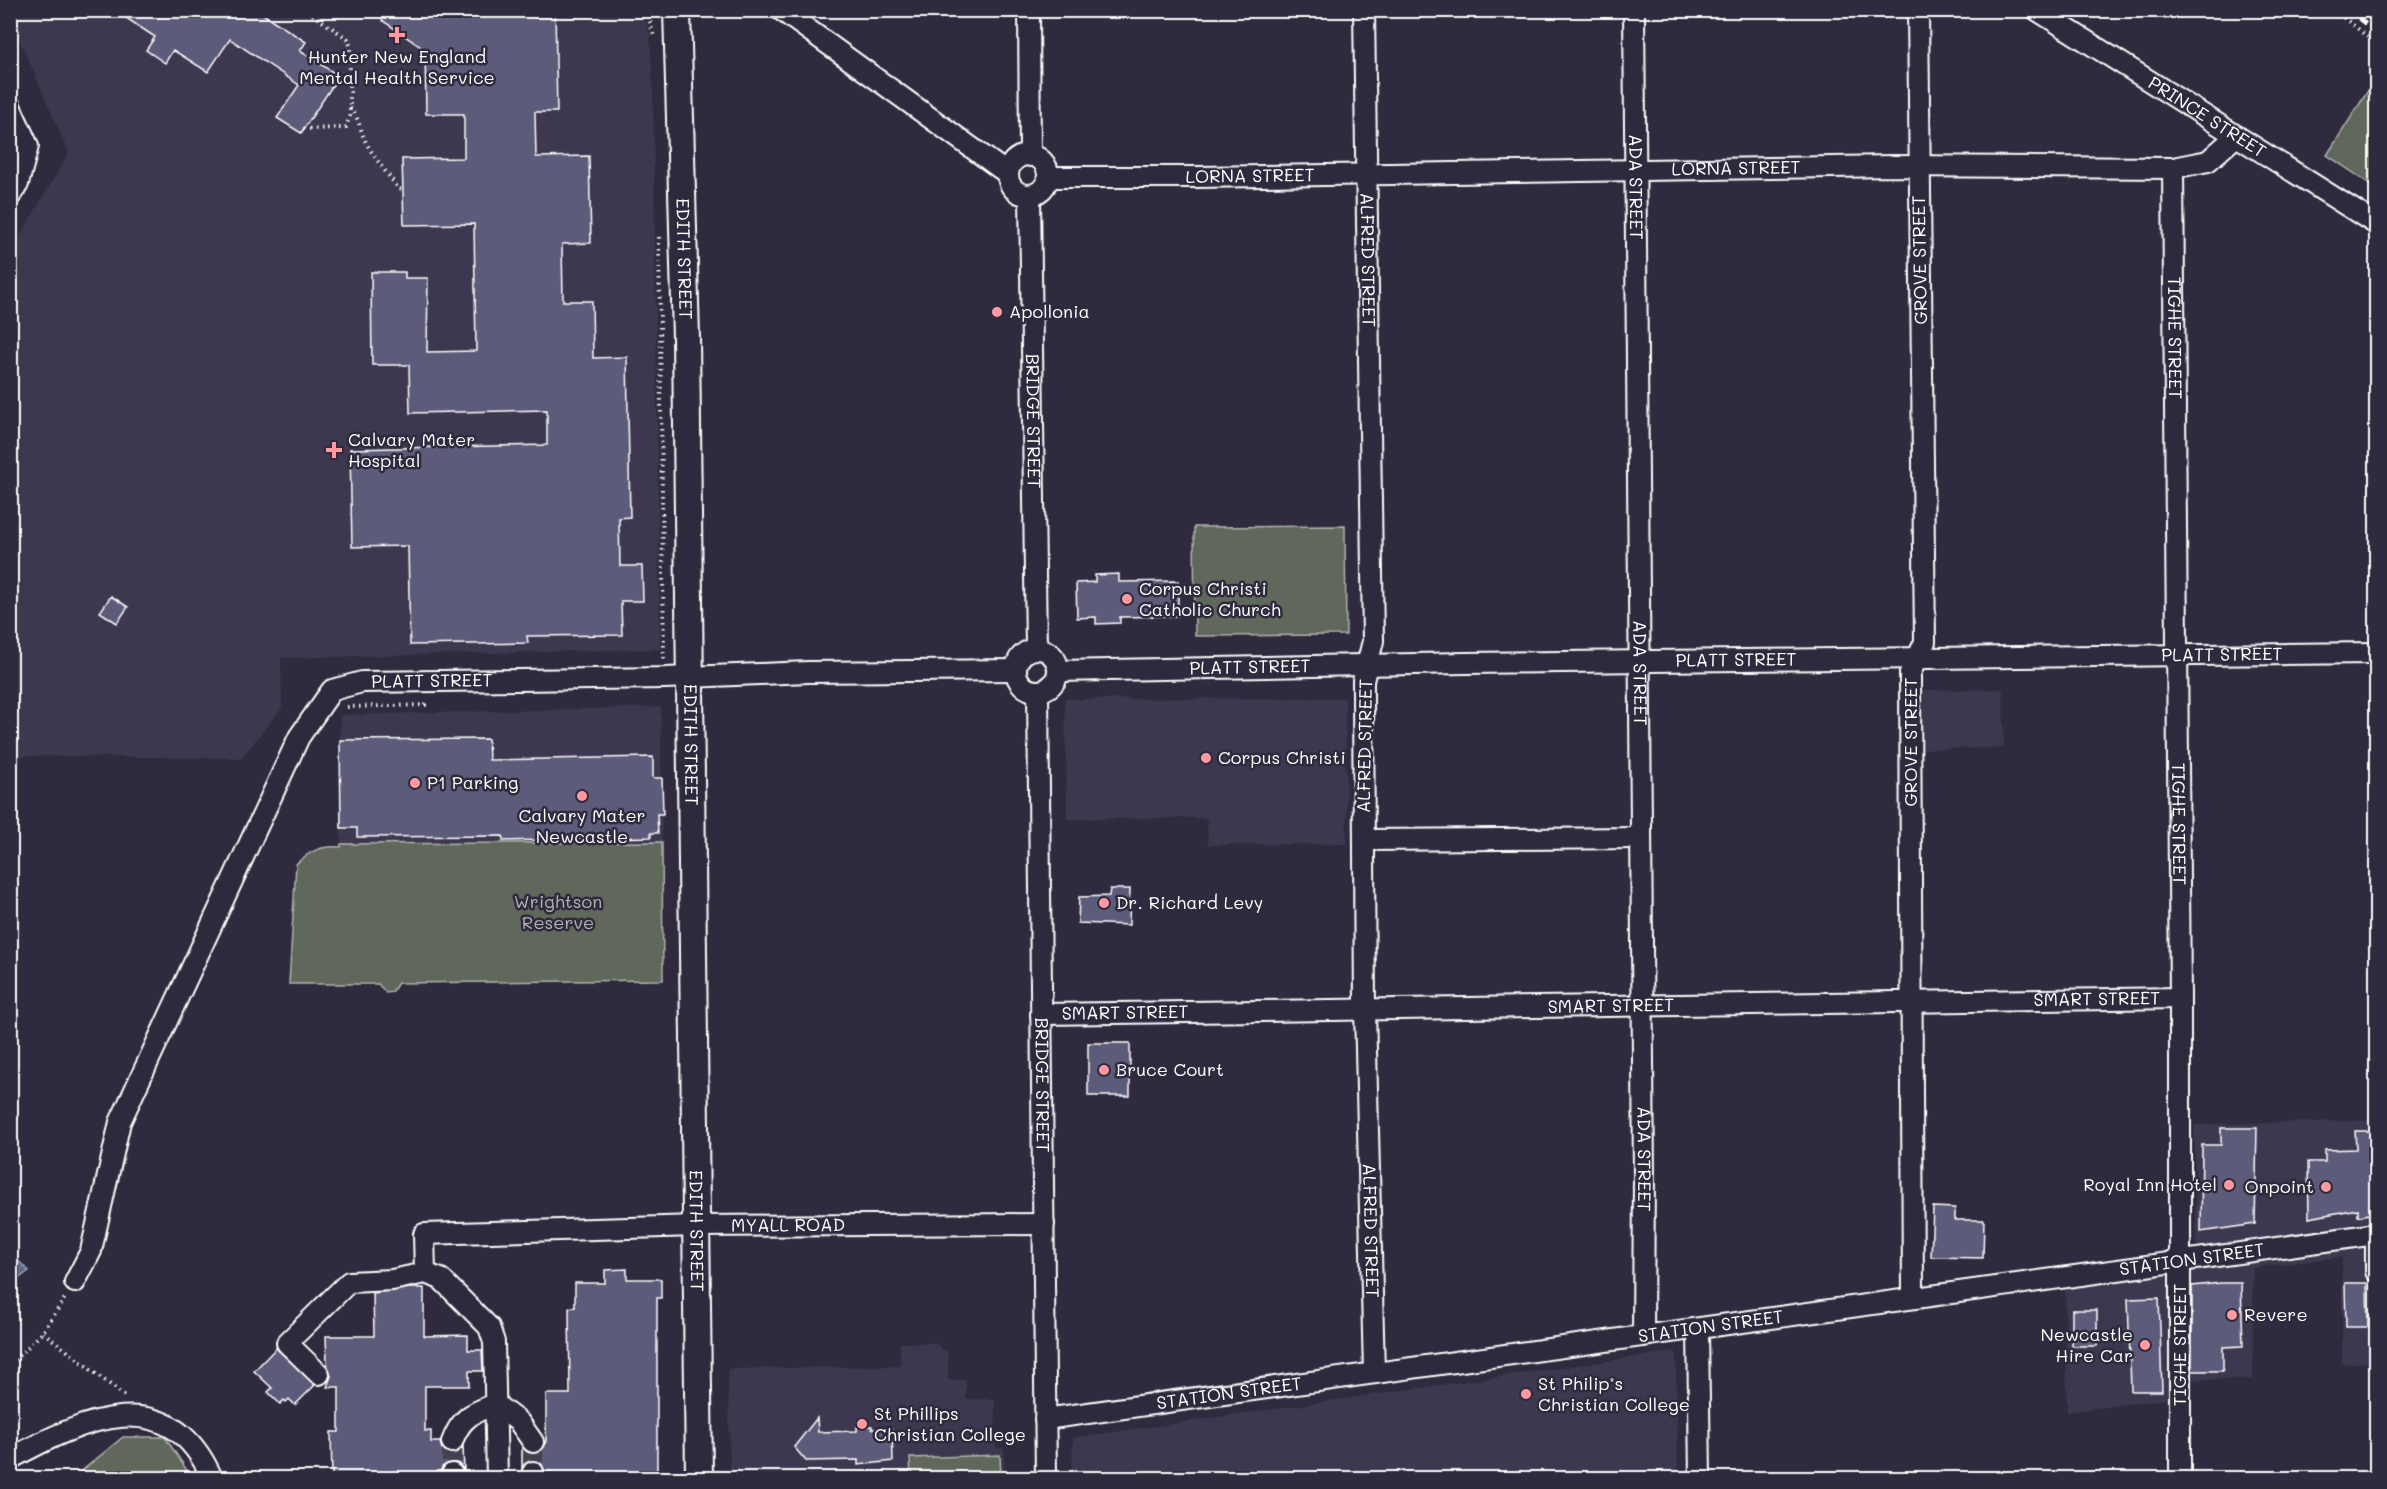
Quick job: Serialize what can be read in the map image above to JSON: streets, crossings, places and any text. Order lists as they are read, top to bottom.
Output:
{
  "streets": {
    "main road": ["EDITH STREET"],
    "street": [
      "PRINCE STREET",
      "LORNA STREET",
      "ADA STREET",
      "GROVE STREET",
      "ALFRED STREET",
      "TIGHE STREET",
      "BRIDGE STREET",
      "PLATT STREET",
      "SMART STREET",
      "MYALL ROAD",
      "STATION STREET"
    ]
  },
  "crossings": [
    ["PRINCE STREET", "LORNA STREET"],
    ["LORNA STREET", "ADA STREET"],
    ["LORNA STREET", "GROVE STREET"],
    ["LORNA STREET", "ALFRED STREET"],
    ["LORNA STREET", "TIGHE STREET"],
    ["LORNA STREET", "BRIDGE STREET"],
    ["ADA STREET", "PLATT STREET"],
    ["ADA STREET", "SMART STREET"],
    ["ADA STREET", "STATION STREET"],
    ["EDITH STREET", "PLATT STREET"],
    ["EDITH STREET", "MYALL ROAD"],
    ["GROVE STREET", "PLATT STREET"],
    ["GROVE STREET", "SMART STREET"],
    ["GROVE STREET", "STATION STREET"],
    ["ALFRED STREET", "PLATT STREET"],
    ["ALFRED STREET", "SMART STREET"],
    ["ALFRED STREET", "STATION STREET"],
    ["TIGHE STREET", "PLATT STREET"],
    ["TIGHE STREET", "SMART STREET"],
    ["TIGHE STREET", "STATION STREET"],
    ["BRIDGE STREET", "PLATT STREET"],
    ["BRIDGE STREET", "SMART STREET"],
    ["BRIDGE STREET", "MYALL ROAD"],
    ["BRIDGE STREET", "STATION STREET"]
  ],
  "parks": ["Wrightson Reserve"],
  "places": {
    "health": ["Hunter New England Mental Health Service", "Calvary Mater Hospital"],
    "other": [
      "Apollonia",
      "Corpus Christi Catholic Church",
      "Corpus Christi",
      "P1 Parking",
      "Calvary Mater Newcastle",
      "Dr. Richard Levy",
      "Bruce Court",
      "Royal Inn Hotel",
      "Onpoint",
      "Revere",
      "Newcastle Hire Car",
      "St Philip’s Christian College",
      "St Phillips Christian College"
    ]
  }
}
